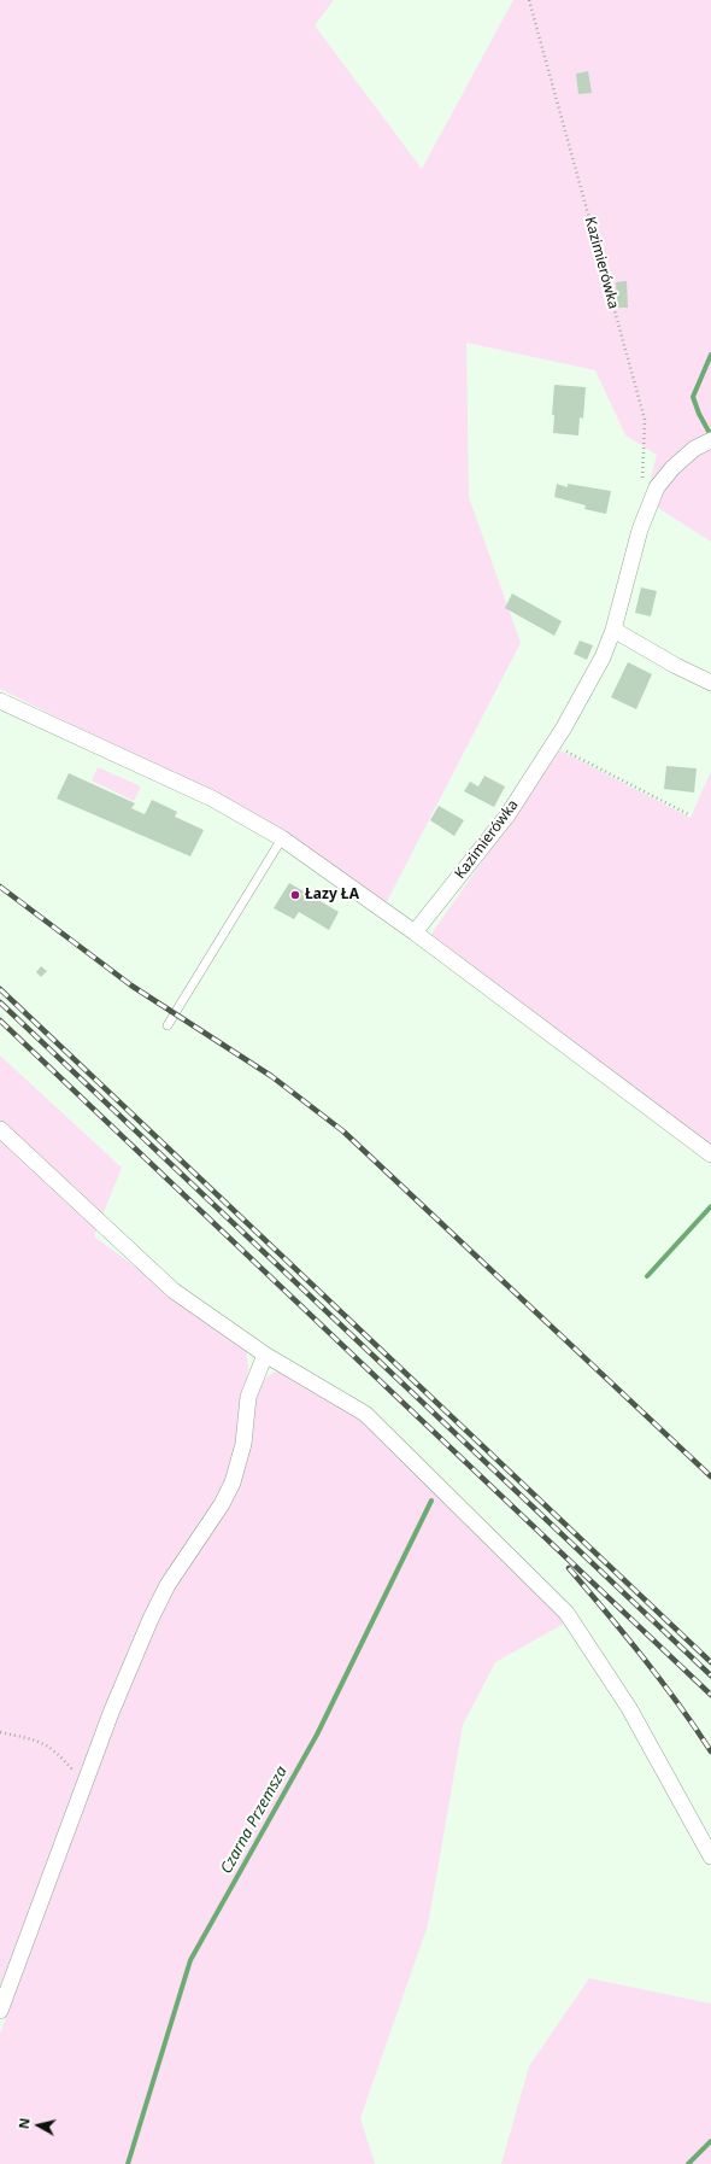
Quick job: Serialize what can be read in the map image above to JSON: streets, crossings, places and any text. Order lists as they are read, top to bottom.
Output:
{
  "streets": {
    "street": ["Kazimierówka"]
  },
  "water": ["Czarna Przemsza"],
  "places": ["Łazy ŁA"],
  "north": "left"
}
